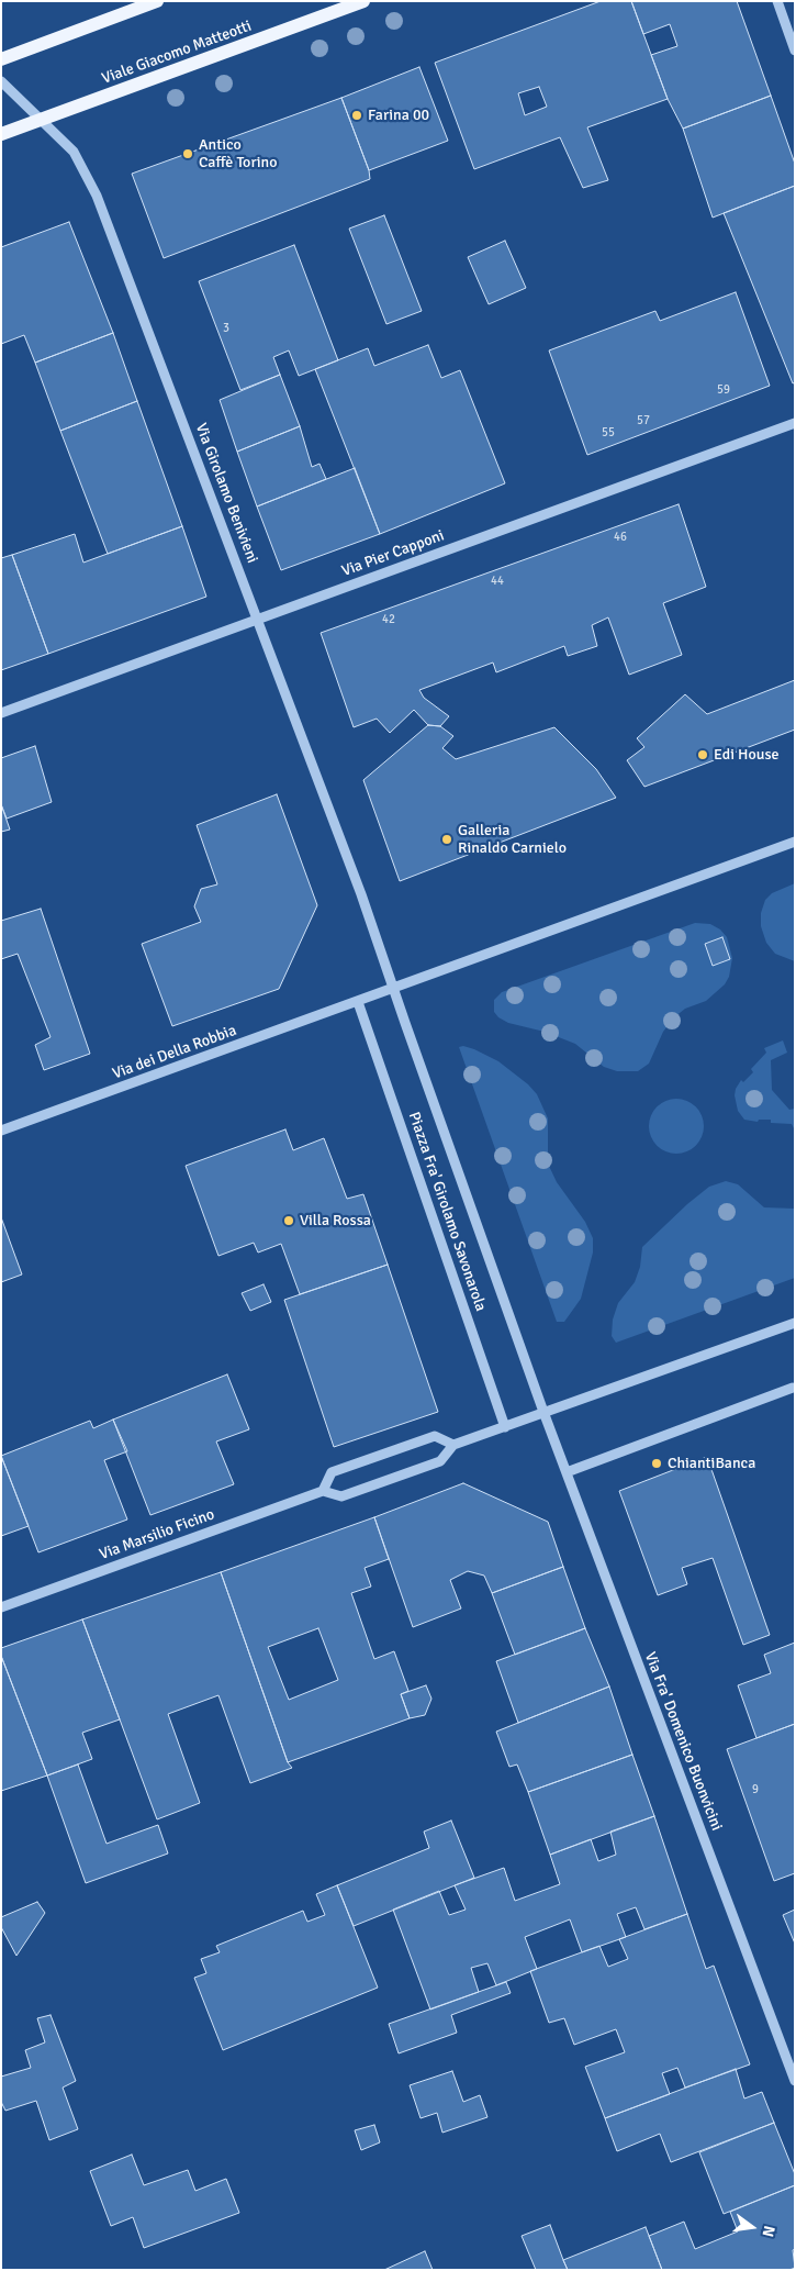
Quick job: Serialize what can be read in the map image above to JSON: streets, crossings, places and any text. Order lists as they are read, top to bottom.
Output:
{
  "streets": {
    "main road": ["Viale Giacomo Matteotti"],
    "street": [
      "Via Girolamo Benivieni",
      "Via Pier Capponi",
      "Via dei Della Robbia",
      "Piazza Fra' Girolamo Savonarola",
      "Via Marsilio Ficino",
      "Via Fra' Domenico Buonvicini"
    ]
  },
  "crossings": [
    ["Viale Giacomo Matteotti", "Via Girolamo Benivieni"],
    ["Via Girolamo Benivieni", "Via Pier Capponi"],
    ["Via Girolamo Benivieni", "Piazza Fra' Girolamo Savonarola"],
    ["Via dei Della Robbia", "Piazza Fra' Girolamo Savonarola"],
    ["Piazza Fra' Girolamo Savonarola", "Via Marsilio Ficino"],
    ["Piazza Fra' Girolamo Savonarola", "Via Fra' Domenico Buonvicini"]
  ],
  "places": [
    "Farina 00",
    "Antico Caffè Torino",
    "Edi House",
    "Galleria Rinaldo Carnielo",
    "Villa Rossa",
    "ChiantiBanca"
  ],
  "house_numbers": [
    "3",
    "59",
    "57",
    "55",
    "46",
    "44",
    "42",
    "9"
  ],
  "north": "right"
}
